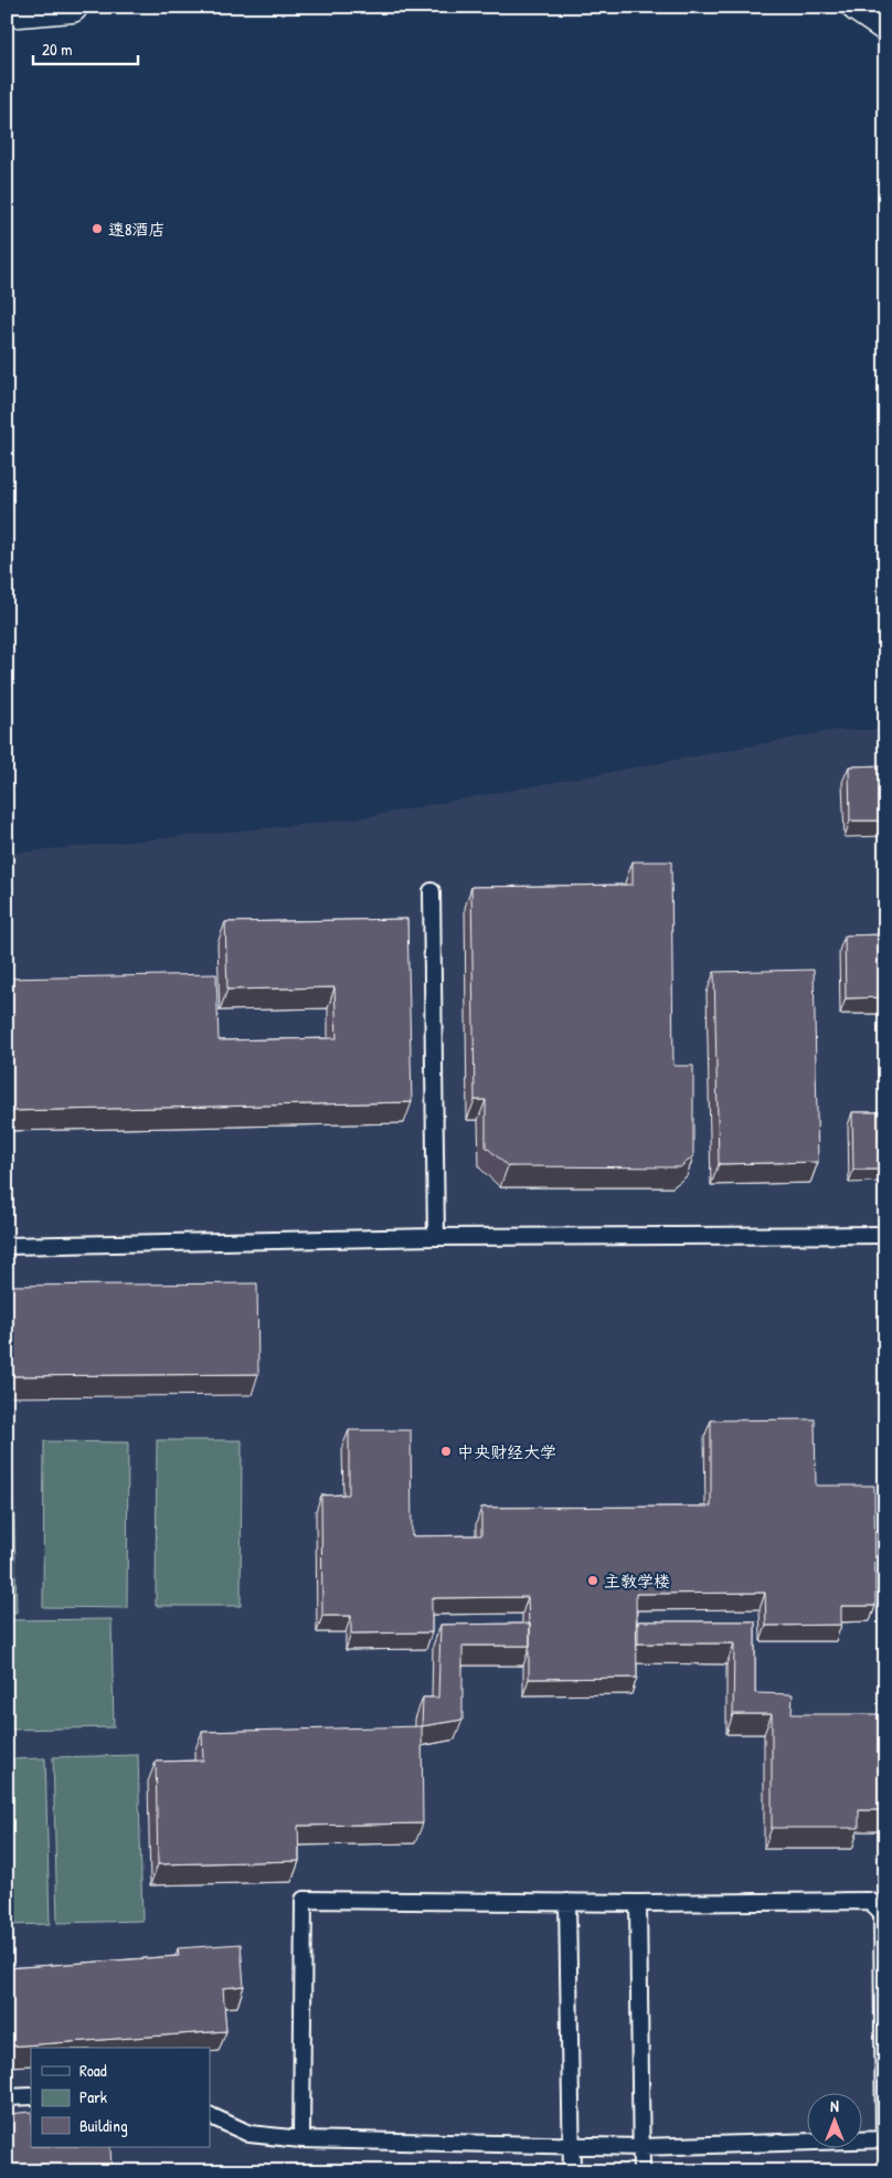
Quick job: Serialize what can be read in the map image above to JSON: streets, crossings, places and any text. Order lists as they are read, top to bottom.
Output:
{
  "places": ["速8酒店", "中央财经大学", "主教学楼"],
  "legend": ["Road", "Park", "Building"],
  "scale_bar": "20 m",
  "north": "top"
}
